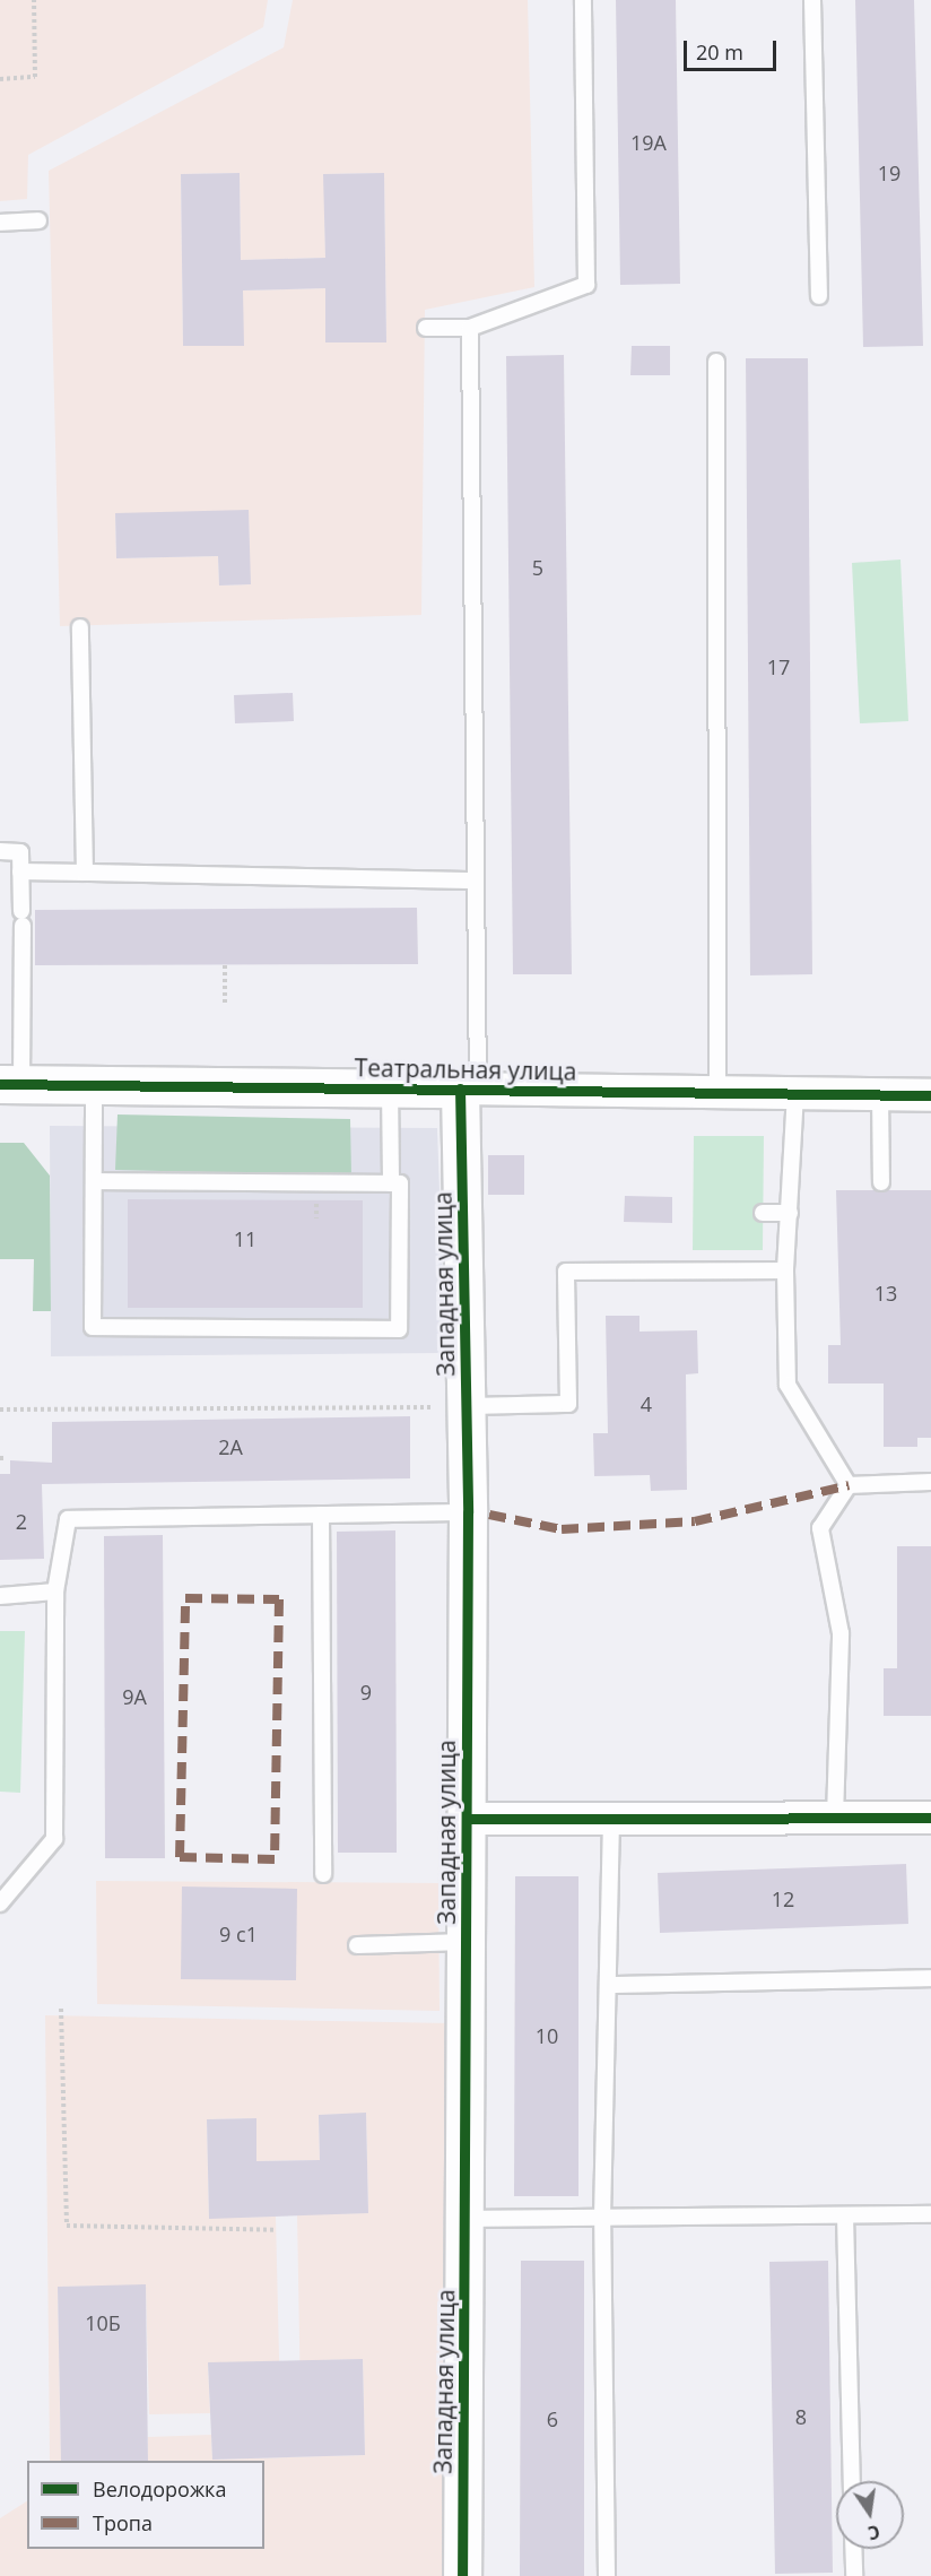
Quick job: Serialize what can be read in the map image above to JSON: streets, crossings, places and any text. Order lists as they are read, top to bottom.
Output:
{
  "streets": {
    "street": ["Театральная улица", "Западная улица"]
  },
  "crossings": [
    ["Театральная улица", "Западная улица"]
  ],
  "house_numbers": [
    "19А",
    "19",
    "5",
    "17",
    "11",
    "13",
    "4",
    "2А",
    "2",
    "9",
    "9А",
    "12",
    "9 с1",
    "10",
    "10Б",
    "8",
    "6"
  ],
  "legend": ["Велодорожка", "Тропа"],
  "scale_bar": "20 m",
  "north": "bottom"
}
